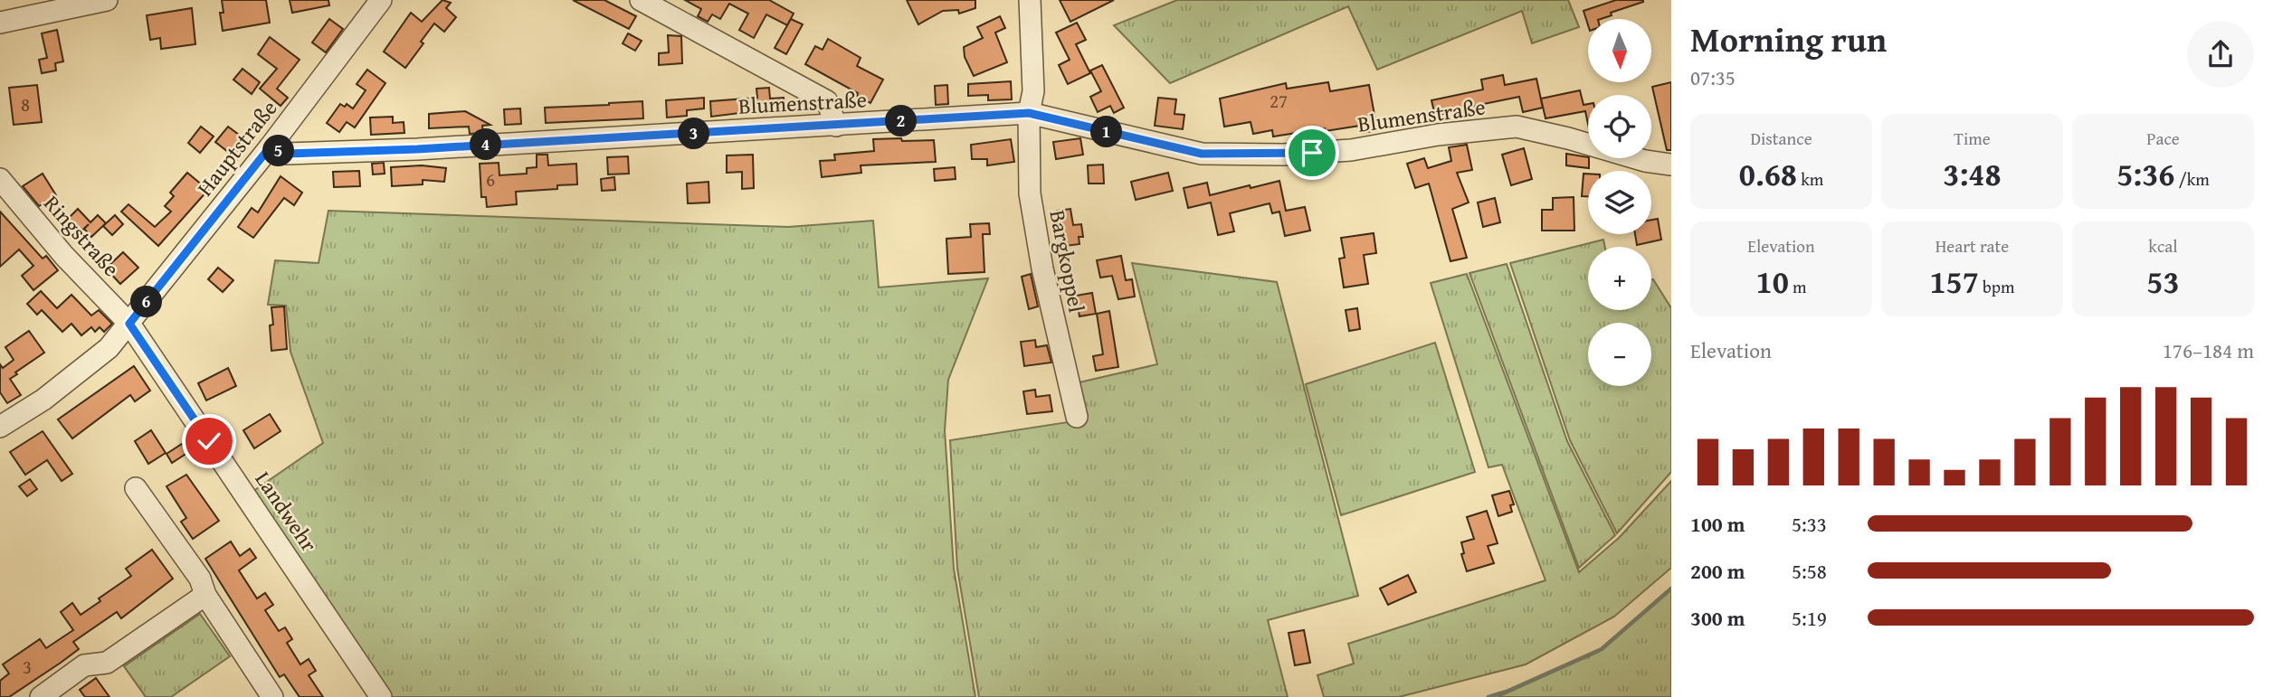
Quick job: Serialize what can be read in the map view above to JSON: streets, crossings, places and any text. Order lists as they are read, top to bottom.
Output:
{
  "streets": {
    "street": [
      "Blumenstraße",
      "Hauptstraße",
      "Ringstraße",
      "Bargkoppel",
      "Landwehr"
    ]
  },
  "crossings": [
    ["Blumenstraße", "Hauptstraße"],
    ["Blumenstraße", "Bargkoppel"],
    ["Hauptstraße", "Ringstraße"],
    ["Hauptstraße", "Landwehr"],
    ["Ringstraße", "Landwehr"]
  ],
  "house_numbers": [
    "27",
    "8",
    "6",
    "3"
  ],
  "north": "bottom",
  "page": {
    "heading": ["Morning run", "07:35"],
    "map_buttons": ["+", "−"],
    "pins": [
      "2",
      "1",
      "3",
      "4",
      "5",
      "6"
    ],
    "stats": [
      ["Distance", "0.68 km"],
      ["Time", "3:48"],
      ["Pace", "5:36 /km"],
      ["Elevation", "10 m"],
      ["Heart rate", "157 bpm"],
      ["kcal", "53"]
    ],
    "chart": ["Elevation", "176–184 m"],
    "list": [
      {
        "name": "100 m",
        "note": "5:33"
      },
      {
        "name": "200 m",
        "note": "5:58"
      },
      {
        "name": "300 m",
        "note": "5:19"
      }
    ]
  }
}
